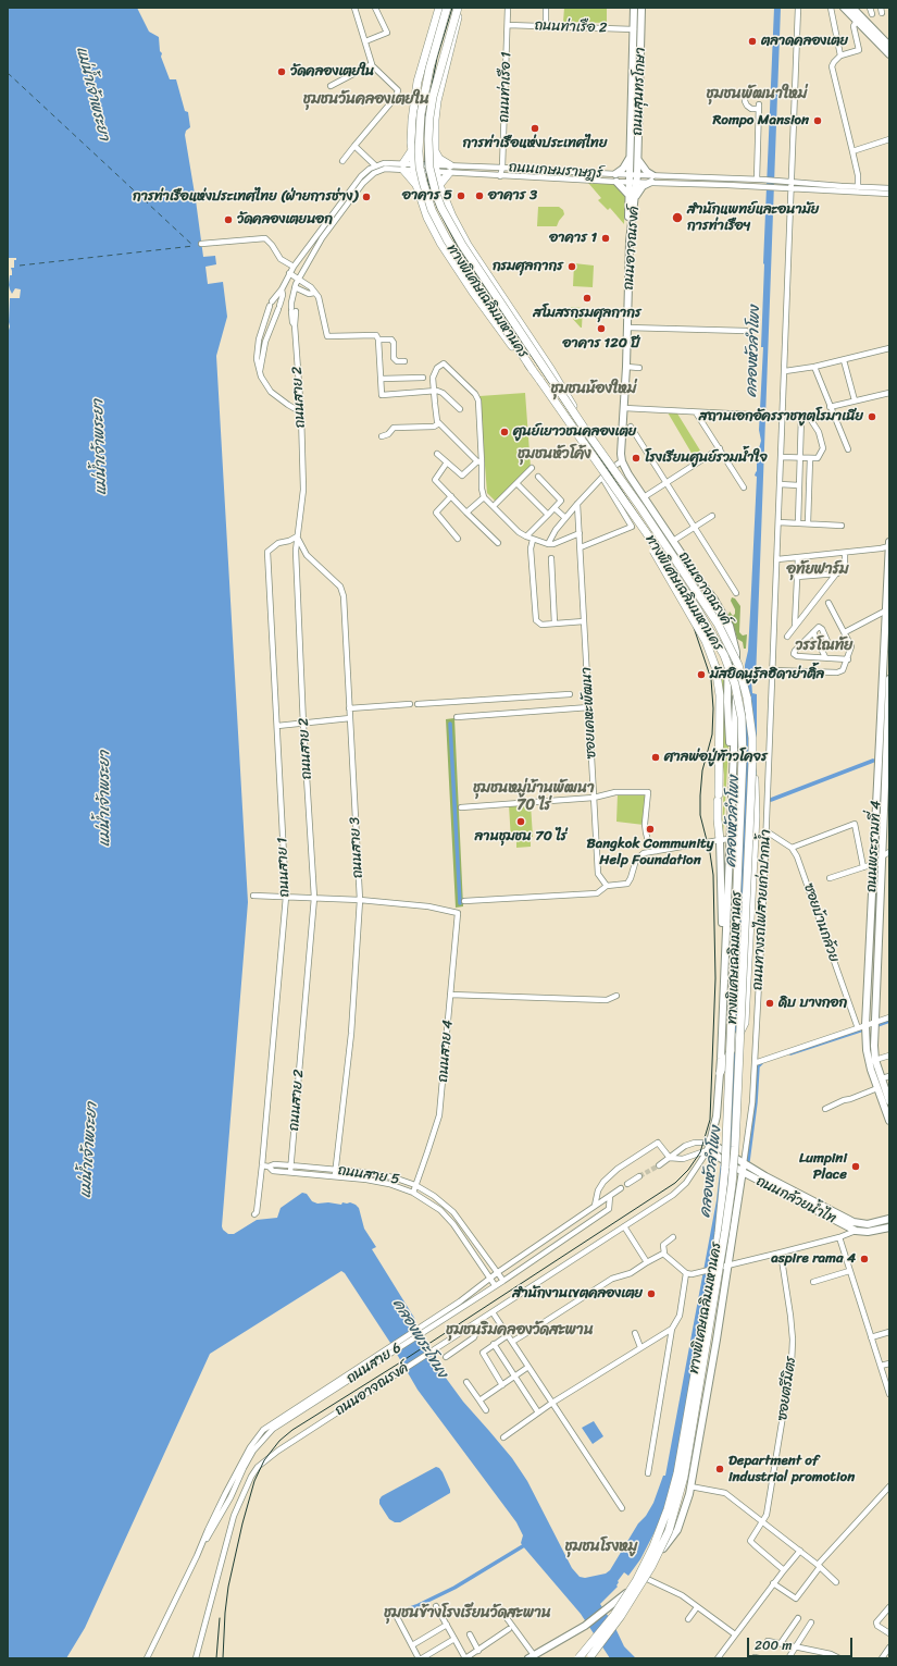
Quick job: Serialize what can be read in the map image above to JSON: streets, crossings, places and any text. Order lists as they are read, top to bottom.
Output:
{
  "streets": {
    "highway": ["ทางพิเศษเฉลิมมหานคร"],
    "main road": [
      "ถนนสุนทรโกษา",
      "ถนนอาจณรงค์",
      "ถนนพระรามที่ 4",
      "ถนนทางรถไฟสายเก่าปากน้ำ",
      "ถนนกล้วยน้ำไท"
    ],
    "street": [
      "ถนนท่าเรือ 2",
      "ถนนท่าเรือ 1",
      "ถนนเกษมราษฎร์",
      "ถนนสาย 2",
      "ซอยเคหะพัฒนา",
      "ถนนสาย 3",
      "ถนนสาย 1",
      "ซอยบ้านกล้วย",
      "ถนนสาย 4",
      "ถนนสาย 5",
      "ถนนสาย 6",
      "ซอยตรีมิตร"
    ]
  },
  "crossings": [
    ["ถนนท่าเรือ 2", "ถนนท่าเรือ 1"],
    ["ถนนท่าเรือ 2", "ถนนสุนทรโกษา"],
    ["ถนนท่าเรือ 1", "ถนนเกษมราษฎร์"],
    ["ถนนสุนทรโกษา", "ถนนเกษมราษฎร์"],
    ["ถนนสุนทรโกษา", "ถนนอาจณรงค์"],
    ["ถนนเกษมราษฎร์", "ถนนอาจณรงค์"],
    ["ถนนเกษมราษฎร์", "ถนนสาย 2"],
    ["ถนนเกษมราษฎร์", "ถนนทางรถไฟสายเก่าปากน้ำ"],
    ["ถนนอาจณรงค์", "ถนนกล้วยน้ำไท"],
    ["ถนนสาย 2", "ถนนสาย 3"],
    ["ถนนสาย 2", "ถนนสาย 1"],
    ["ถนนสาย 2", "ถนนสาย 5"],
    ["ถนนสาย 3", "ถนนสาย 1"],
    ["ถนนสาย 3", "ถนนสาย 4"],
    ["ถนนสาย 3", "ถนนสาย 5"],
    ["ถนนสาย 1", "ถนนสาย 5"],
    ["ถนนทางรถไฟสายเก่าปากน้ำ", "ถนนกล้วยน้ำไท"],
    ["ถนนสาย 4", "ถนนสาย 5"],
    ["ถนนสาย 5", "ถนนสาย 6"]
  ],
  "districts": [
    "ชุมชนพัฒนาใหม่",
    "ชุมชนวันคลองเตยใน",
    "ชุมชนน้องใหม่",
    "ชุมชนหัวโค้ง",
    "อุทัยฟาร์ม",
    "วรรโณทัย",
    "ชุมชนหมู่บ้านพัฒนา 70 ไร่",
    "ชุมชนริมคลองวัดสะพาน",
    "ชุมชนโรงหมู",
    "ชุมชนข้างโรงเรียนวัดสะพาน"
  ],
  "water": ["แม่น้ำเจ้าพระยา", "คลองหัวลำโพง", "คลองพระโขนง"],
  "places": [
    "ตลาดคลองเตย",
    "วัดคลองเตยใน",
    "Rompo Mansion",
    "การท่าเรือแห่งประเทศไทย",
    "อาคาร 5",
    "อาคาร 3",
    "การท่าเรือแห่งประเทศไทย (ฝ่ายการช่าง)",
    "สำนักแพทย์และอนามัย การท่าเรือฯ",
    "วัดคลองเตยนอก",
    "อาคาร 1",
    "กรมศุลกากร",
    "สโมสรกรมศุลกากร",
    "อาคาร 120 ปี",
    "สถานเอกอัครราชทูตโรมาเนีย",
    "ศูนย์เยาวชนคลองเตย",
    "โรงเรียนศูนย์รวมน้ำใจ",
    "มัสยิดนูรู้ลฮิดาย่าติ้ล",
    "ศาลพ่อปู่ท้าวโคจร",
    "ลานชุมชน 70 ไร่",
    "Bangkok Community Help Foundation",
    "ดิบ บางกอก",
    "Lumpini Place",
    "aspire rama 4",
    "สำนักงานเขตคลองเตย",
    "Department of industrial promotion"
  ],
  "scale_bar": "200 m"
}
